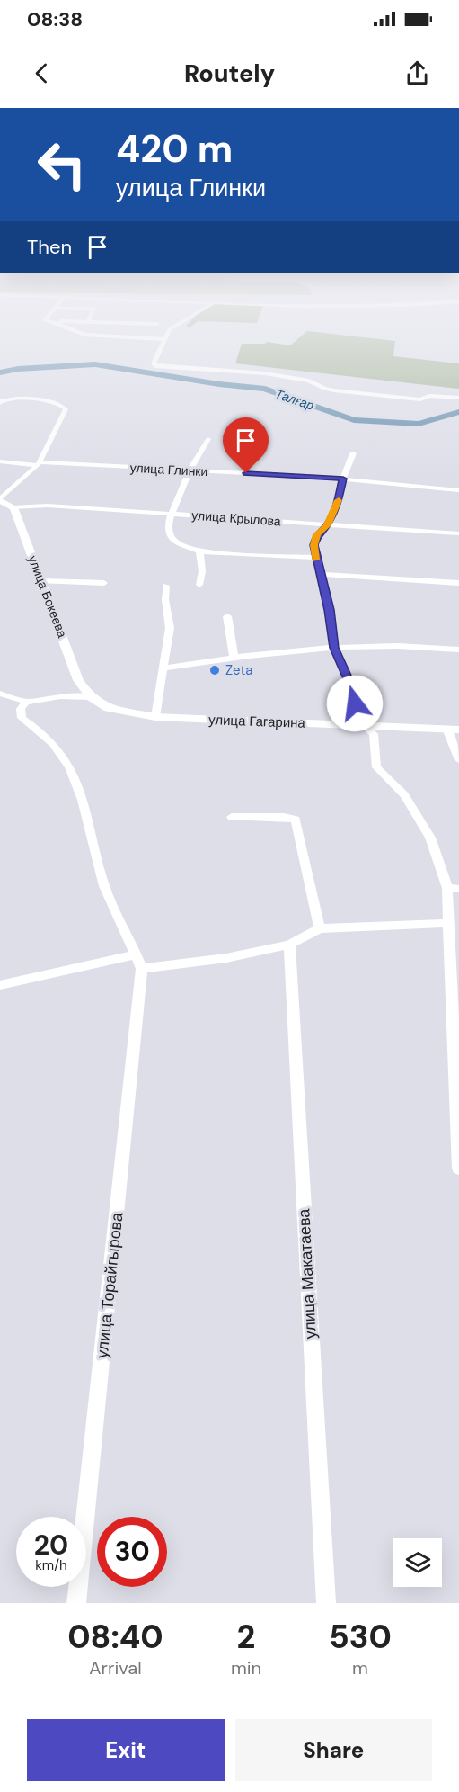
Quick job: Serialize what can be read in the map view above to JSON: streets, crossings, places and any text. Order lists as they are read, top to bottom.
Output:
{
  "streets": {
    "main road": ["улица Бокеева", "улица Гагарина"],
    "street": [
      "улица Глинки",
      "улица Крылова",
      "улица Макатаева",
      "улица Торайгырова"
    ]
  },
  "crossings": [
    ["улица Крылова", "улица Бокеева"],
    ["улица Бокеева", "улица Гагарина"]
  ],
  "water": ["Талғар"],
  "places": ["Zeta"],
  "page": {
    "status": "08:38",
    "header": "Routely",
    "turn": ["420 m", "улица Глинки"],
    "then": "Then",
    "speed": "20 km/h",
    "limit": "30",
    "eta": [
      "08:40",
      "Arrival",
      "2",
      "min",
      "530",
      "m"
    ],
    "buttons": ["Exit", "Share"]
  }
}
